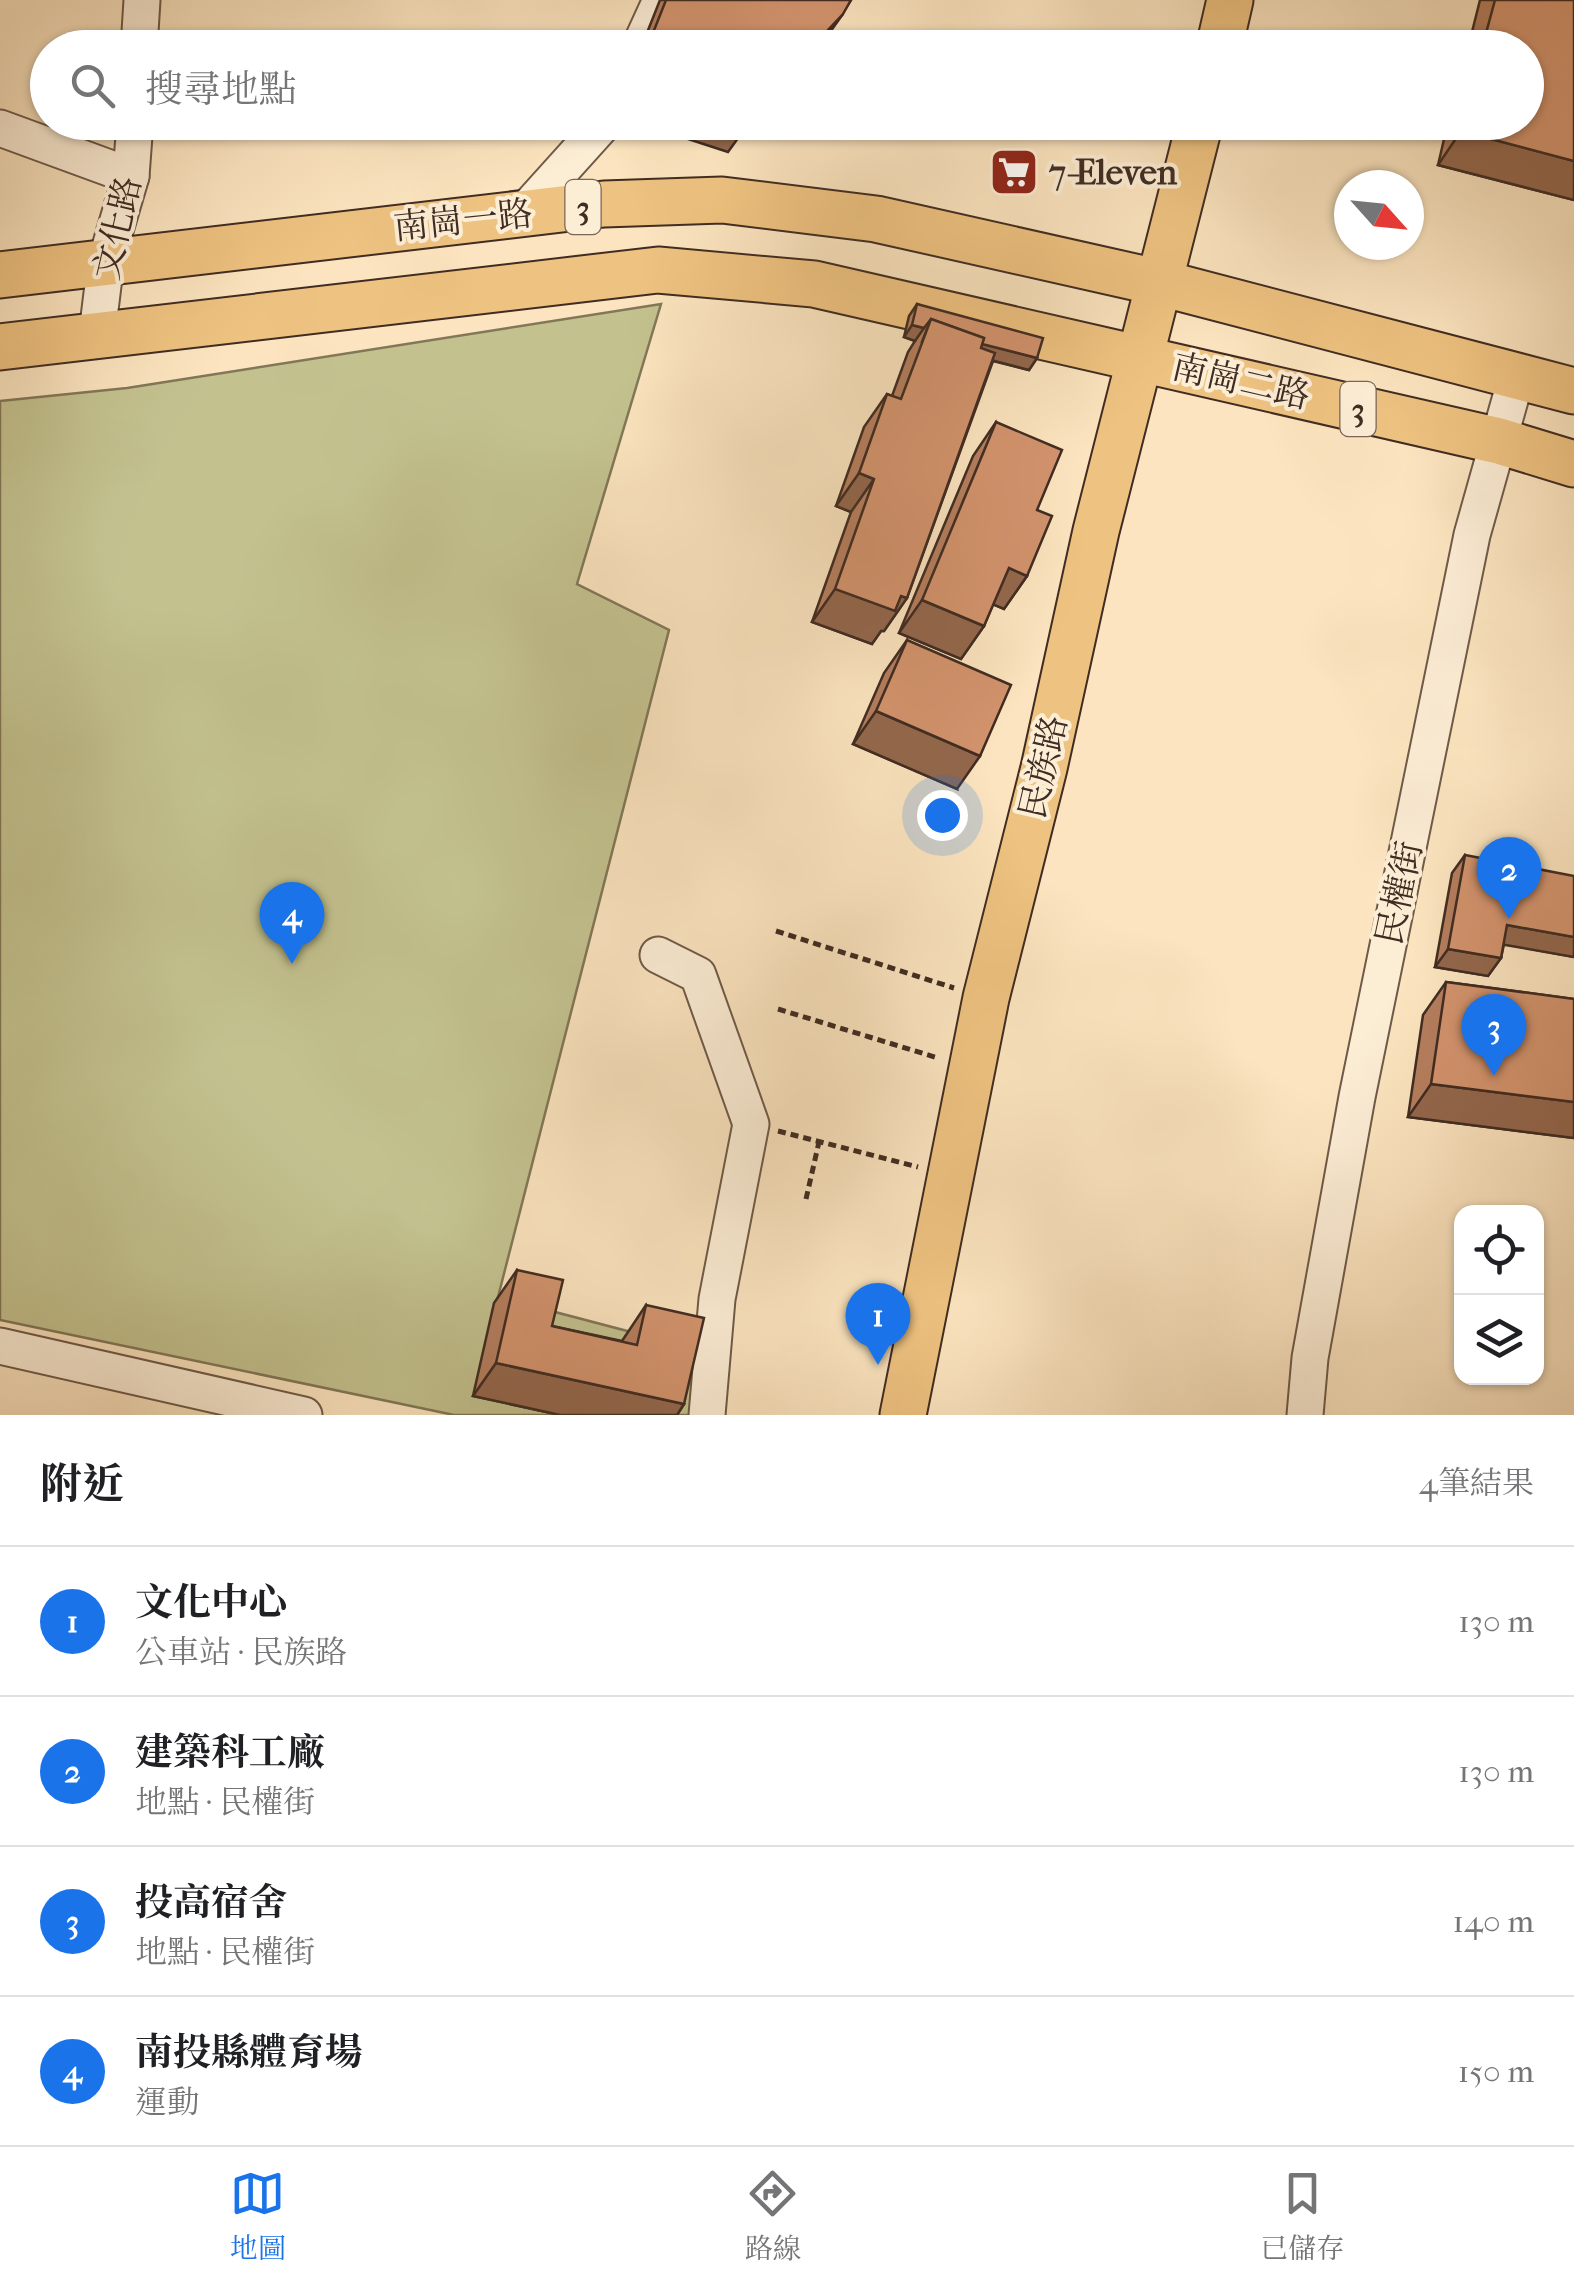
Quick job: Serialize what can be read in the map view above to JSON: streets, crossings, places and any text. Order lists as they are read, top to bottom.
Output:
{
  "streets": {
    "main road": [
      "3",
      "南崗一路",
      "南崗二路",
      "民族路"
    ],
    "street": ["文化路", "民權街"]
  },
  "crossings": [
    ["3", "南崗一路"],
    ["3", "民族路"],
    ["3", "民權街"],
    ["南崗一路", "文化路"],
    ["南崗一路", "南崗二路"],
    ["南崗一路", "民族路"],
    ["南崗二路", "民族路"],
    ["南崗二路", "民權街"]
  ],
  "places": {
    "supermarket": ["7-Eleven"]
  },
  "north": "bottom right",
  "page": {
    "search": "搜尋地點",
    "pins": [
      "2",
      "4",
      "3",
      "1"
    ],
    "heading": ["附近", "4筆結果"],
    "list": [
      {
        "mark": "1",
        "name": "文化中心",
        "note": "公車站 · 民族路",
        "value": "130 m"
      },
      {
        "mark": "2",
        "name": "建築科工廠",
        "note": "地點 · 民權街",
        "value": "130 m"
      },
      {
        "mark": "3",
        "name": "投高宿舍",
        "note": "地點 · 民權街",
        "value": "140 m"
      },
      {
        "mark": "4",
        "name": "南投縣體育場",
        "note": "運動",
        "value": "150 m"
      }
    ],
    "nav": ["地圖", "路線", "已儲存"]
  }
}
